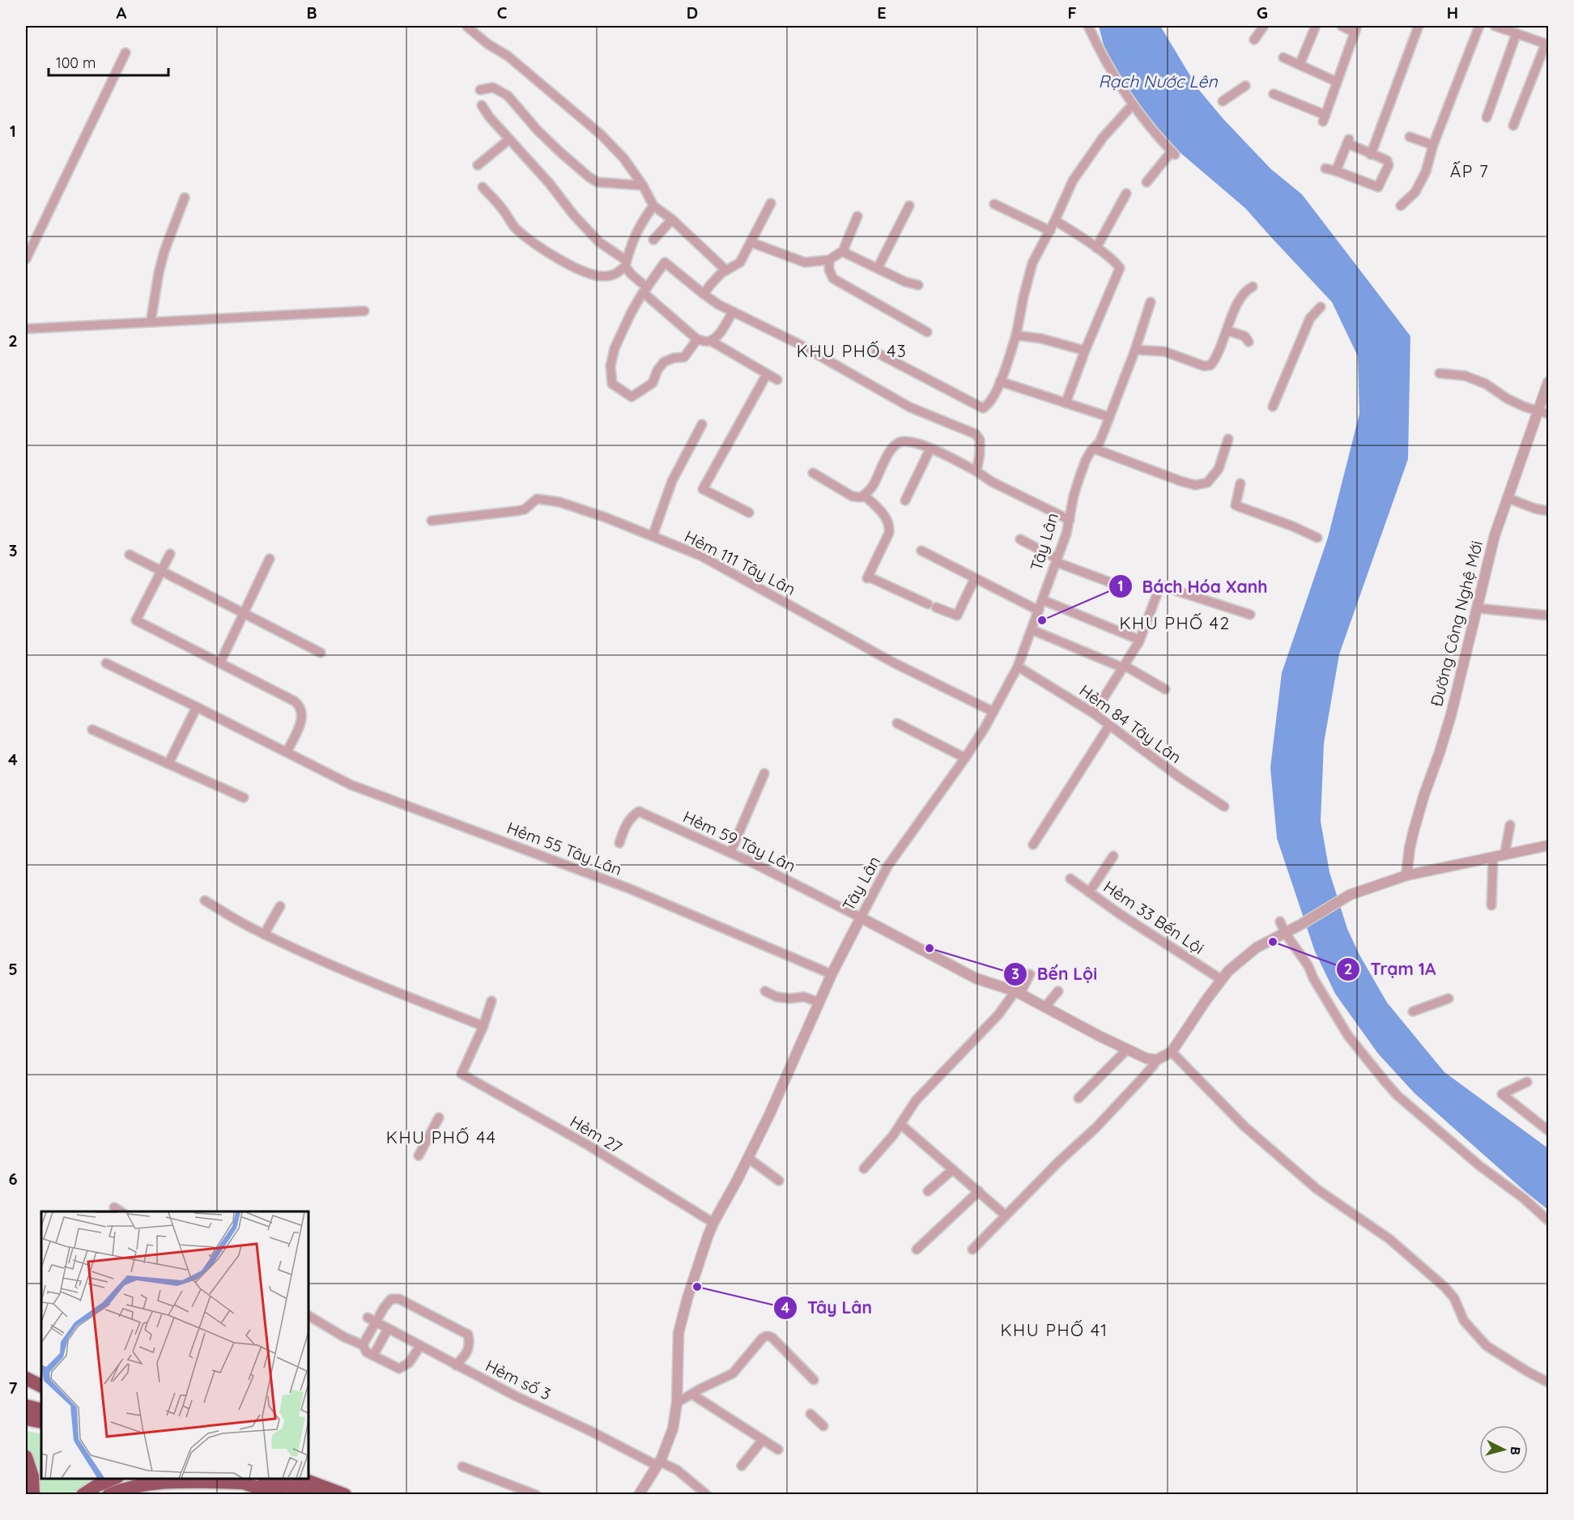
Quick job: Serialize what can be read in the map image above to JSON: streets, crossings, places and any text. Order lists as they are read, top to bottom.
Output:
{
  "streets": {
    "street": [
      "Tây Lân",
      "Hẻm 111 Tây Lân",
      "Đường Công Nghệ Mới",
      "Hẻm 84 Tây Lân",
      "Hẻm 59 Tây Lân",
      "Hẻm 55 Tây Lân",
      "Hẻm 33 Bến Lội",
      "Hẻm 27",
      "Hẻm số 3"
    ]
  },
  "crossings": [
    ["Tây Lân", "Hẻm 111 Tây Lân"],
    ["Tây Lân", "Hẻm 84 Tây Lân"],
    ["Tây Lân", "Hẻm 59 Tây Lân"],
    ["Tây Lân", "Hẻm 55 Tây Lân"],
    ["Tây Lân", "Hẻm 27"],
    ["Tây Lân", "Hẻm số 3"]
  ],
  "districts": [
    "ẤP 7",
    "KHU PHỐ 43",
    "KHU PHỐ 42",
    "KHU PHỐ 44",
    "KHU PHỐ 41"
  ],
  "water": ["Rạch Nước Lên"],
  "places": [
    "Bách Hóa Xanh",
    "Trạm 1A",
    "Bến Lội",
    "Tây Lân"
  ],
  "scale_bar": "100 m",
  "north": "right",
  "grid": {
    "columns": [
      "A",
      "B",
      "C",
      "D",
      "E",
      "F",
      "G",
      "H"
    ],
    "rows": [
      "1",
      "2",
      "3",
      "4",
      "5",
      "6",
      "7"
    ]
  }
}
